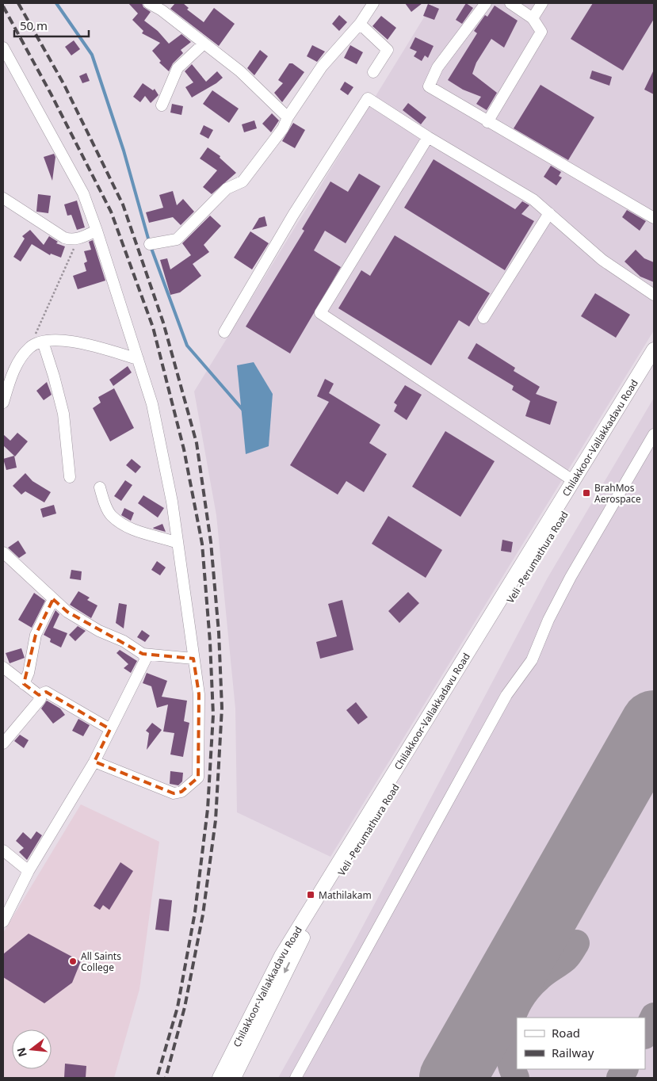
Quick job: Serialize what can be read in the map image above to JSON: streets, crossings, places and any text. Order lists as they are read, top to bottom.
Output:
{
  "streets": {
    "main road": ["Chilakkoor-Vallakkadavu Road", "Veli -Perumathura Road"]
  },
  "one_way": ["Veli -Perumathura Road"],
  "places": {
    "transit": ["BrahMos Aerospace", "Mathilakam"],
    "other": ["All Saints College"]
  },
  "legend": ["Road", "Railway"],
  "scale_bar": "50 m",
  "north": "left"
}
